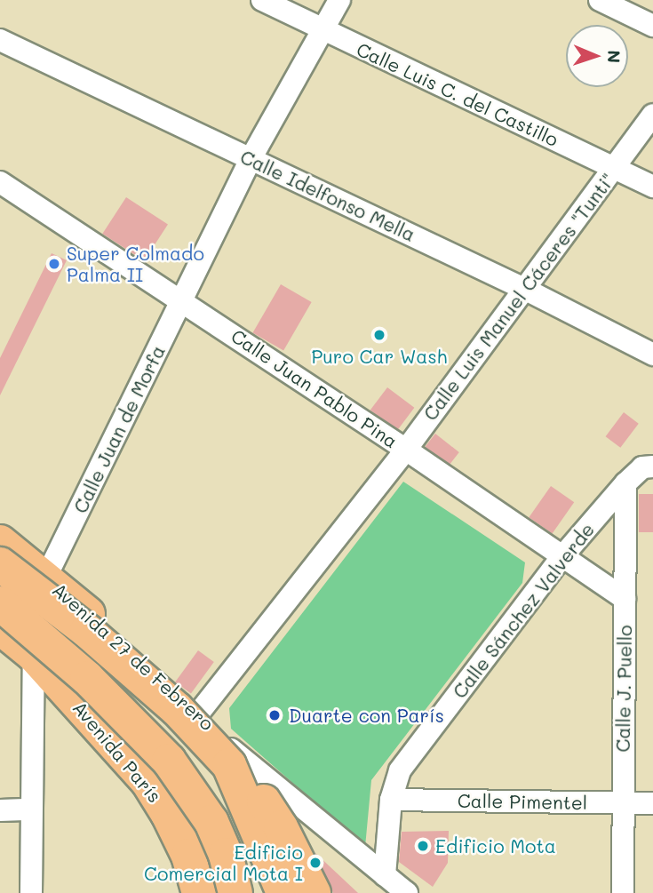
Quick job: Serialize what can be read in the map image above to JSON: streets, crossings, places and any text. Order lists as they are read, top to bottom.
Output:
{
  "streets": {
    "main road": ["Avenida 27 de Febrero", "Avenida París"],
    "street": [
      "Calle Luis C. del Castillo",
      "Calle Idelfonso Mella",
      "Calle Luis Manuel Cáceres \"Tunti\"",
      "Calle Juan Pablo Pina",
      "Calle Juan de Morfa",
      "Calle Sánchez Valverde",
      "Calle J. Puello",
      "Calle Pimentel"
    ]
  },
  "crossings": [
    ["Calle Luis C. del Castillo", "Calle Luis Manuel Cáceres \"Tunti\""],
    ["Calle Luis C. del Castillo", "Calle Juan de Morfa"],
    ["Calle Idelfonso Mella", "Calle Luis Manuel Cáceres \"Tunti\""],
    ["Calle Idelfonso Mella", "Calle Juan de Morfa"],
    ["Calle Luis Manuel Cáceres \"Tunti\"", "Calle Juan Pablo Pina"],
    ["Calle Luis Manuel Cáceres \"Tunti\"", "Avenida 27 de Febrero"],
    ["Calle Juan Pablo Pina", "Calle Juan de Morfa"],
    ["Calle Juan Pablo Pina", "Calle Sánchez Valverde"],
    ["Calle Juan Pablo Pina", "Calle J. Puello"],
    ["Calle Juan de Morfa", "Avenida 27 de Febrero"],
    ["Calle Juan de Morfa", "Avenida París"],
    ["Calle Sánchez Valverde", "Calle J. Puello"],
    ["Calle Sánchez Valverde", "Calle Pimentel"],
    ["Calle J. Puello", "Calle Pimentel"]
  ],
  "places": [
    "Super Colmado Palma II",
    "Puro Car Wash",
    "Duarte con París",
    "Edificio Mota",
    "Edificio Comercial Mota I"
  ],
  "north": "right"
}
